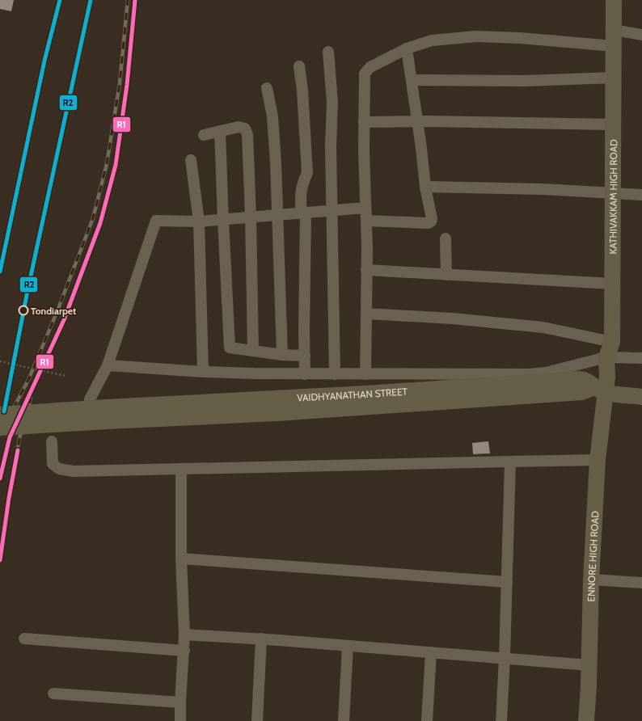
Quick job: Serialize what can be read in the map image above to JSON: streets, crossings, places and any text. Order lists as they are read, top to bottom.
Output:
{
  "streets": {
    "main road": ["KATHIVAKKAM HIGH ROAD", "VAIDHYANATHAN STREET", "ENNORE HIGH ROAD"]
  },
  "crossings": [
    ["KATHIVAKKAM HIGH ROAD", "VAIDHYANATHAN STREET"],
    ["KATHIVAKKAM HIGH ROAD", "ENNORE HIGH ROAD"],
    ["VAIDHYANATHAN STREET", "ENNORE HIGH ROAD"]
  ],
  "places": ["Tondiarpet"],
  "lines": ["transit line R1", "transit line R2"]
}
